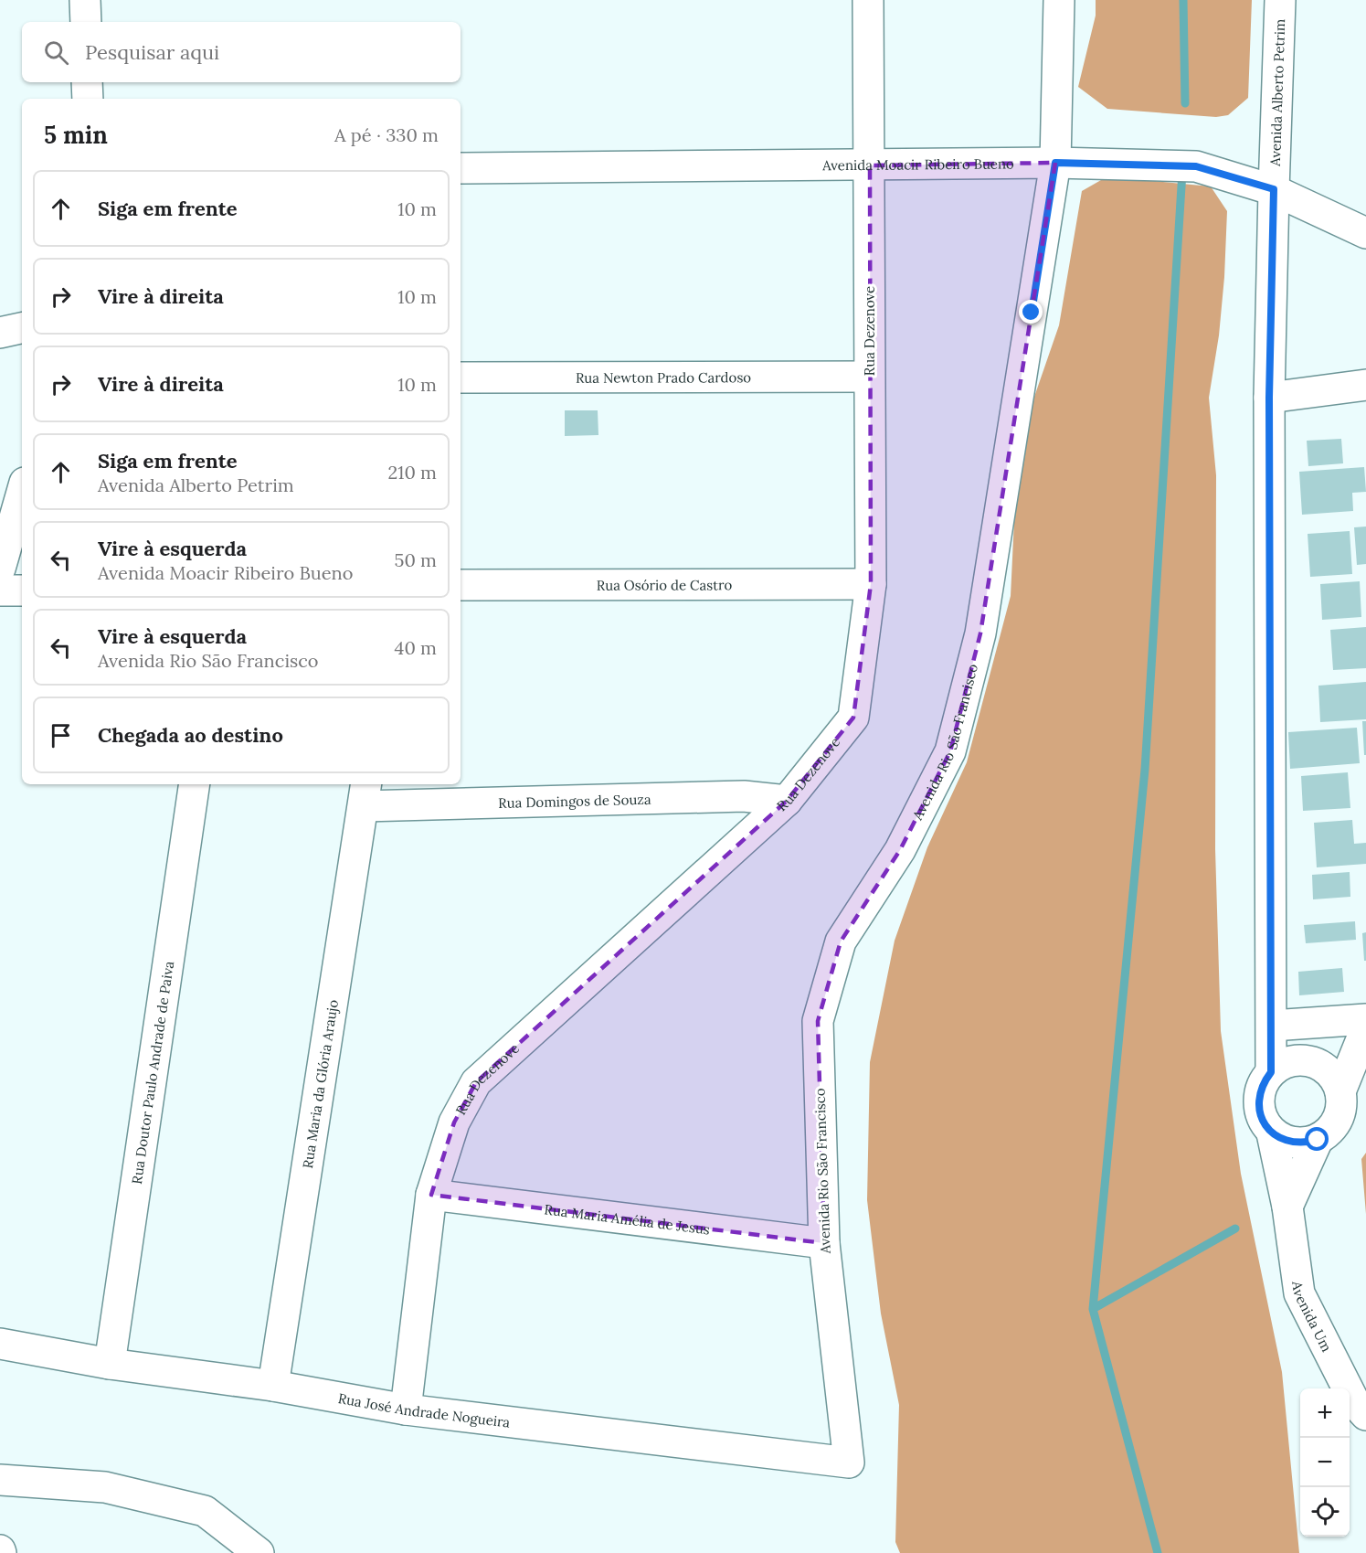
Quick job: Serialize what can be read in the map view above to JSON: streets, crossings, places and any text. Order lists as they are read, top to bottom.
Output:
{
  "streets": {
    "street": [
      "Avenida Alberto Petrim",
      "Avenida Moacir Ribeiro Bueno",
      "Rua Dezenove",
      "Rua Newton Prado Cardoso",
      "Rua Osório de Castro",
      "Avenida Rio São Francisco",
      "Rua Domingos de Souza",
      "Rua Doutor Paulo Andrade de Paiva",
      "Rua Maria da Glória Araujo",
      "Rua Maria Amélia de Jesus",
      "Avenida Um",
      "Rua José Andrade Nogueira"
    ]
  },
  "crossings": [
    ["Avenida Alberto Petrim", "Avenida Moacir Ribeiro Bueno"],
    ["Avenida Alberto Petrim", "Avenida Um"],
    ["Avenida Moacir Ribeiro Bueno", "Rua Dezenove"],
    ["Avenida Moacir Ribeiro Bueno", "Avenida Rio São Francisco"],
    ["Rua Dezenove", "Rua Newton Prado Cardoso"],
    ["Rua Dezenove", "Rua Osório de Castro"],
    ["Rua Dezenove", "Rua Domingos de Souza"],
    ["Rua Dezenove", "Rua Maria Amélia de Jesus"],
    ["Rua Dezenove", "Rua José Andrade Nogueira"],
    ["Avenida Rio São Francisco", "Rua Maria Amélia de Jesus"],
    ["Avenida Rio São Francisco", "Rua José Andrade Nogueira"],
    ["Rua Domingos de Souza", "Rua Maria da Glória Araujo"],
    ["Rua Doutor Paulo Andrade de Paiva", "Rua José Andrade Nogueira"],
    ["Rua Maria da Glória Araujo", "Rua José Andrade Nogueira"]
  ],
  "page": {
    "search": "Pesquisar aqui",
    "heading": ["5 min", "A pé · 330 m"],
    "list": [
      ["Siga em frente", "10 m"],
      ["Vire à direita", "10 m"],
      ["Vire à direita", "10 m"],
      ["Siga em frente", "Avenida Alberto Petrim", "210 m"],
      ["Vire à esquerda", "Avenida Moacir Ribeiro Bueno", "50 m"],
      ["Vire à esquerda", "Avenida Rio São Francisco", "40 m"],
      "Chegada ao destino"
    ],
    "map_buttons": ["+", "−"]
  }
}
